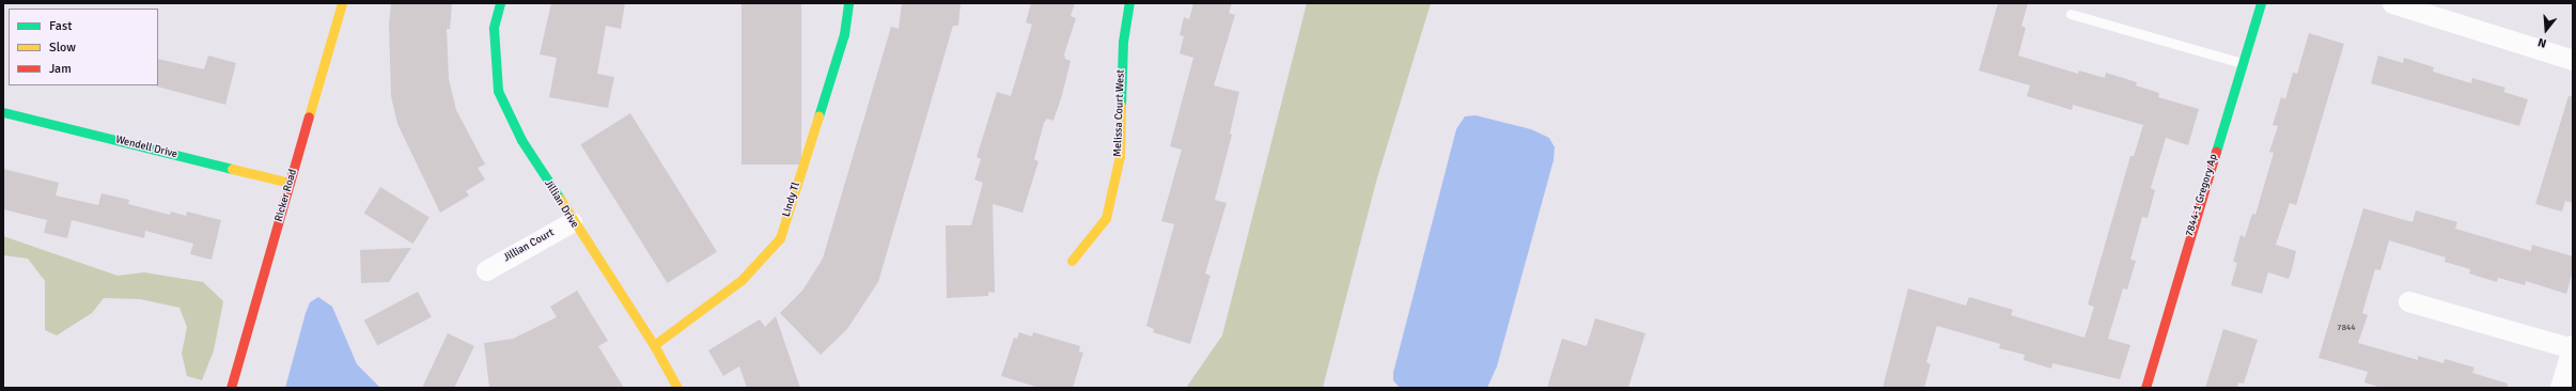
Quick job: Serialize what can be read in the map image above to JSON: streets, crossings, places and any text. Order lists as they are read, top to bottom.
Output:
{
  "streets": {
    "street": [
      "Melissa Court West",
      "Wendell Drive",
      "Ricker Road",
      "7844-1 Gregory Ap",
      "Lindy Tl",
      "Jillian Drive",
      "Jillian Court"
    ]
  },
  "crossings": [
    ["Wendell Drive", "Ricker Road"],
    ["Lindy Tl", "Jillian Drive"],
    ["Jillian Drive", "Jillian Court"]
  ],
  "house_numbers": ["7844"],
  "legend": ["Fast", "Slow", "Jam"],
  "north": "bottom"
}
